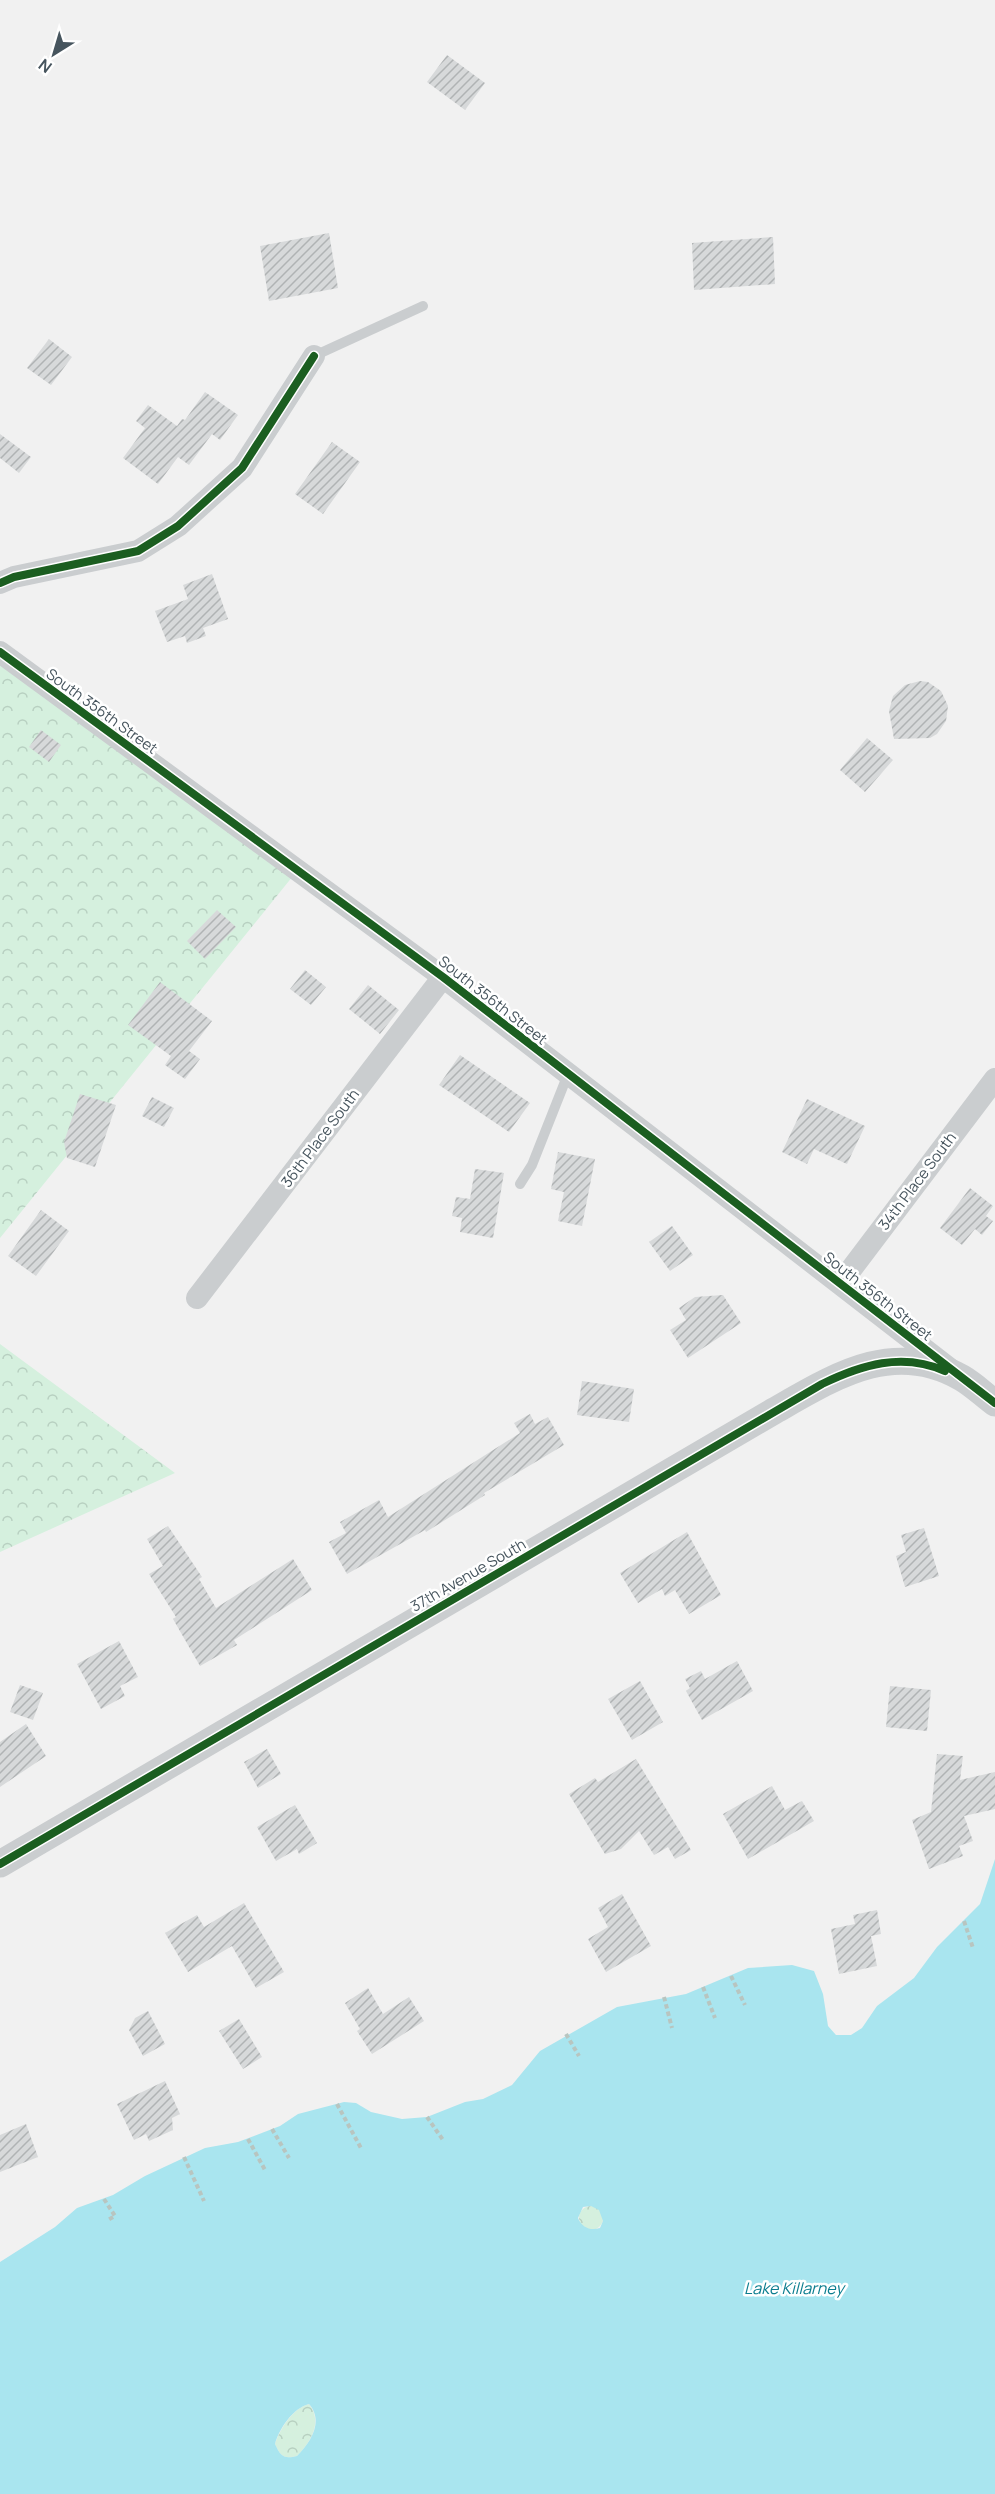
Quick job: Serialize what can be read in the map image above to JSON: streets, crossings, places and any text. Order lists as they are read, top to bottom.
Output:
{
  "streets": {
    "street": [
      "South 356th Street",
      "36th Place South",
      "34th Place South",
      "37th Avenue South"
    ]
  },
  "crossings": [
    ["South 356th Street", "36th Place South"],
    ["South 356th Street", "34th Place South"],
    ["South 356th Street", "37th Avenue South"]
  ],
  "water": ["Lake Killarney"],
  "north": "bottom left"
}
